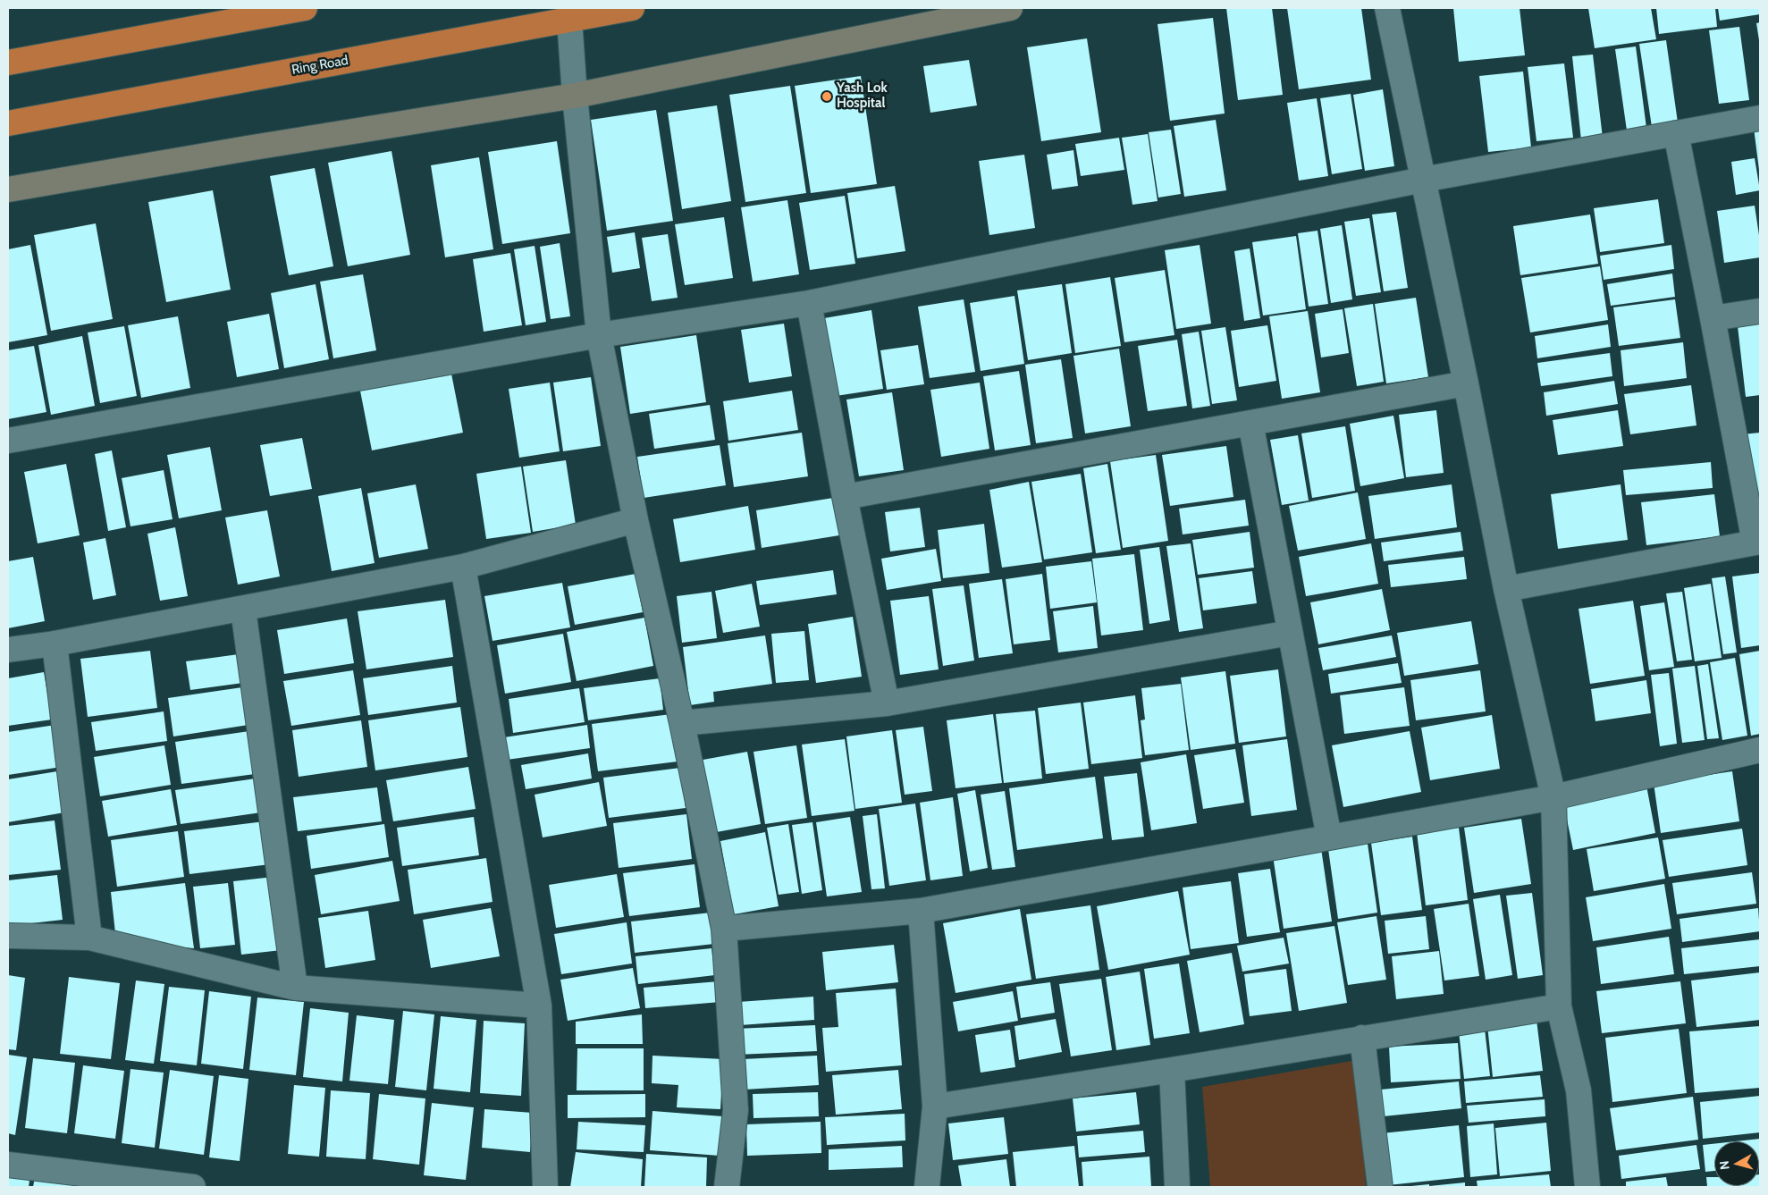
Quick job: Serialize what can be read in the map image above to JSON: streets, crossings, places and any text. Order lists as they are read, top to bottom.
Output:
{
  "streets": {
    "highway": ["Ring Road"]
  },
  "places": ["Yash Lok Hospital"],
  "north": "left"
}
